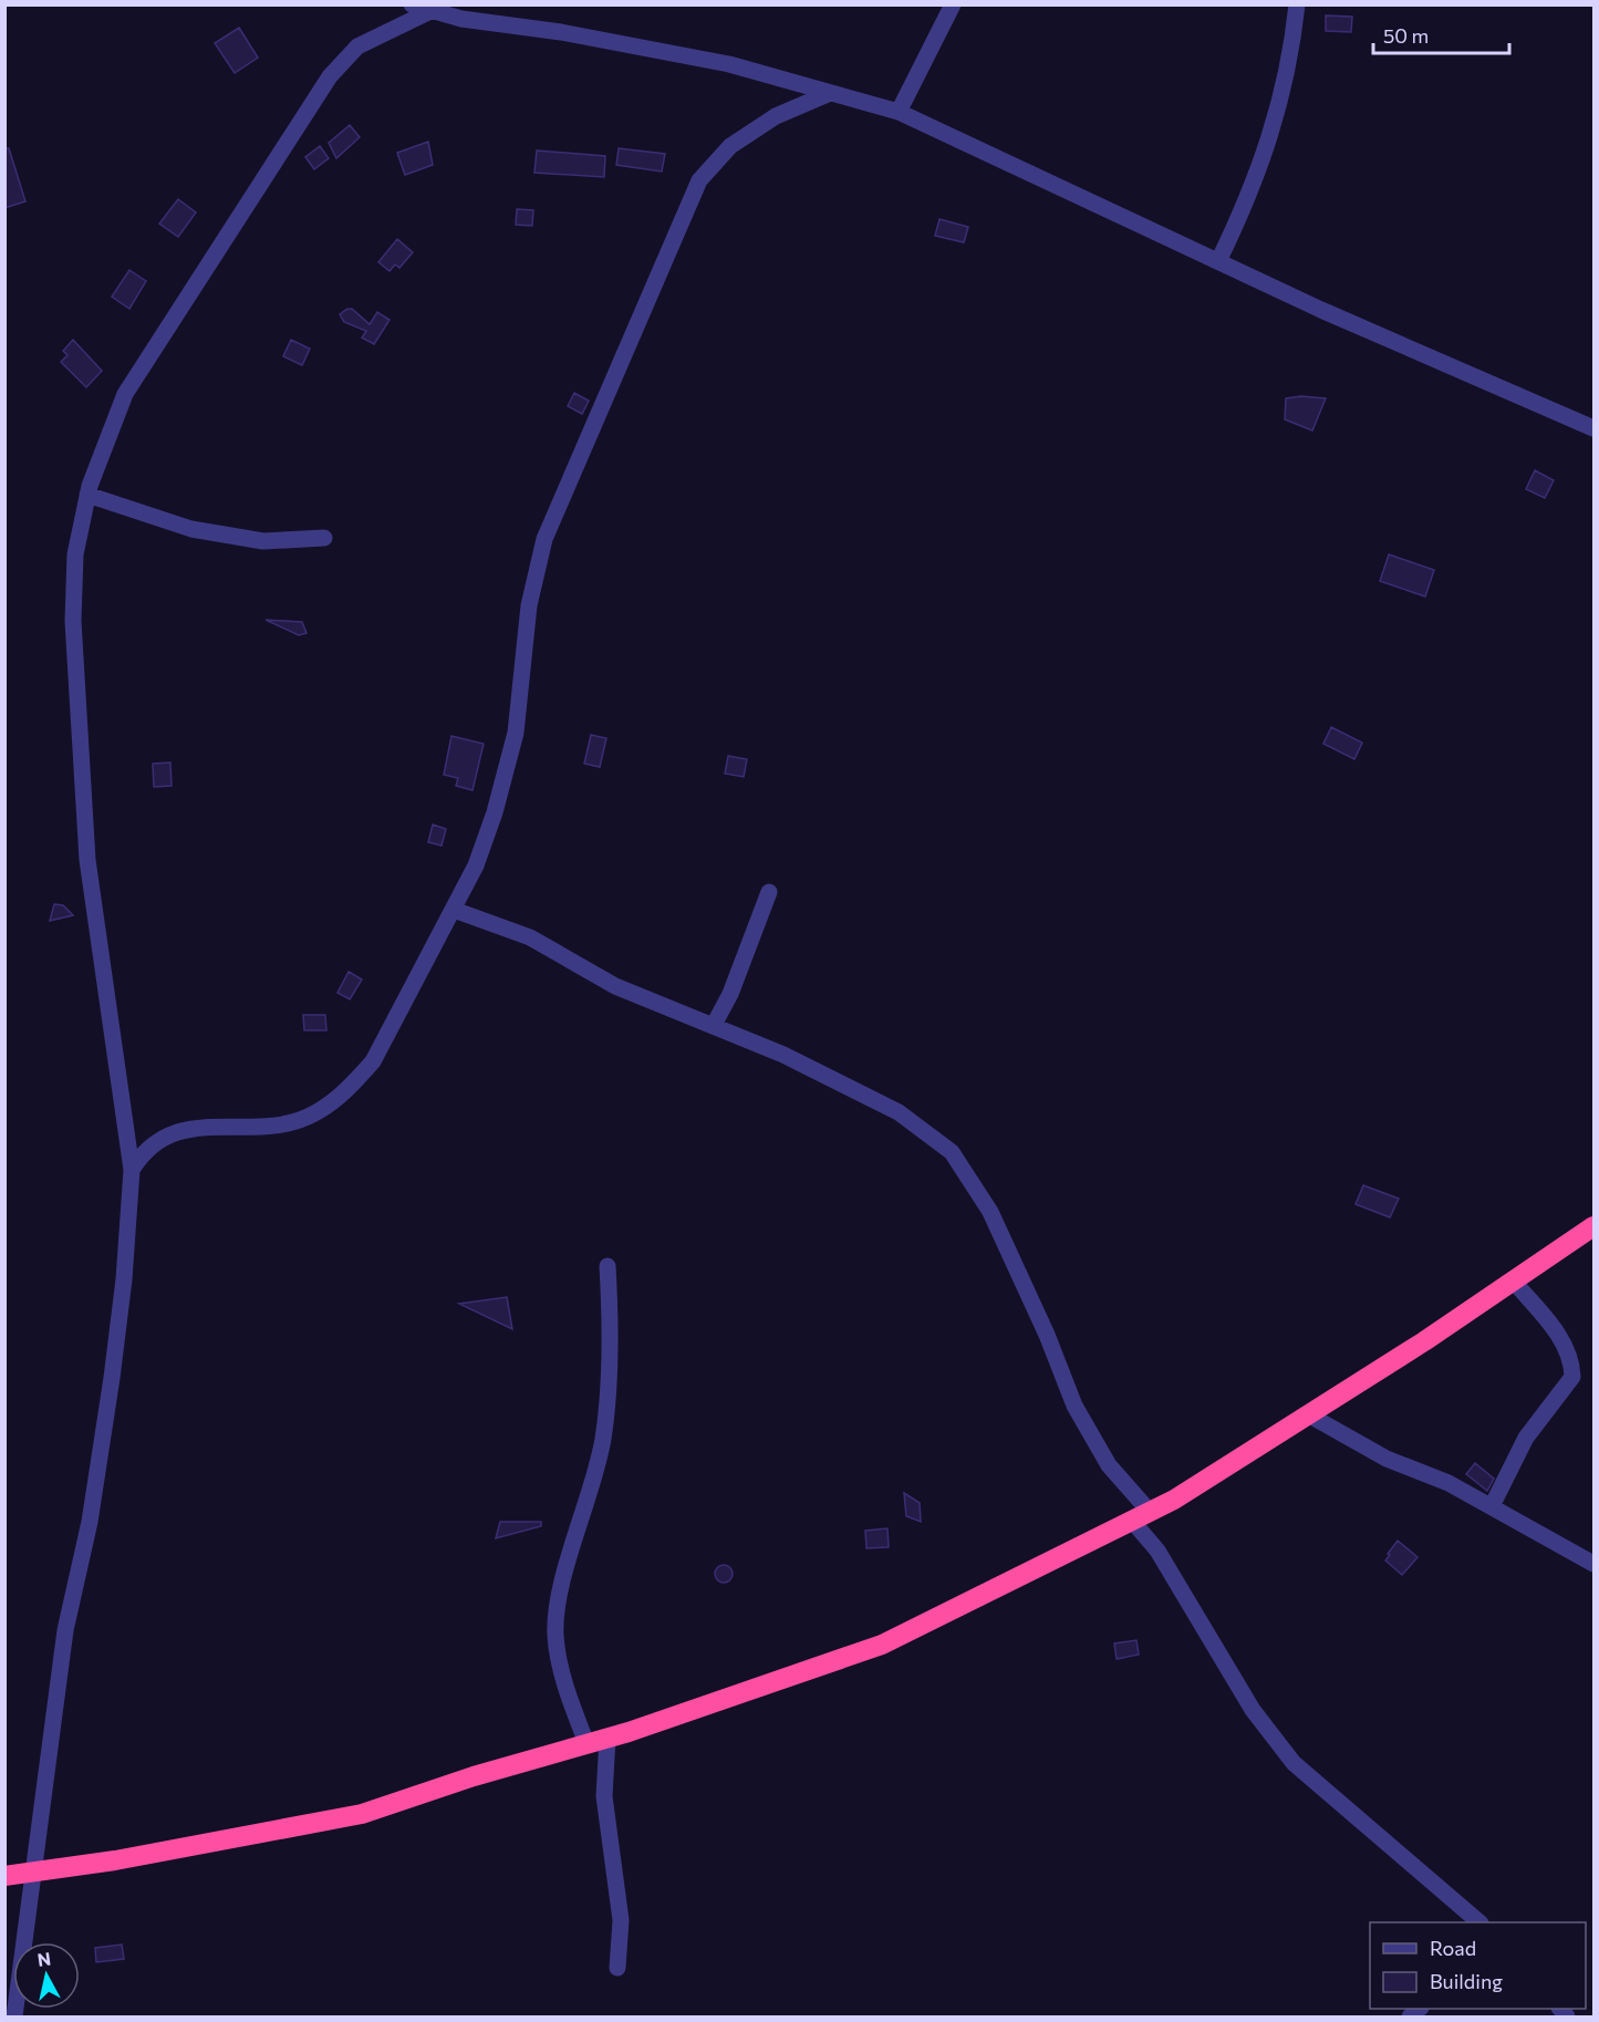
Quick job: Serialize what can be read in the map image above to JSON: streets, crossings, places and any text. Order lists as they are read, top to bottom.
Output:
{
  "legend": ["Road", "Building"],
  "scale_bar": "50 m",
  "north": "top"
}
